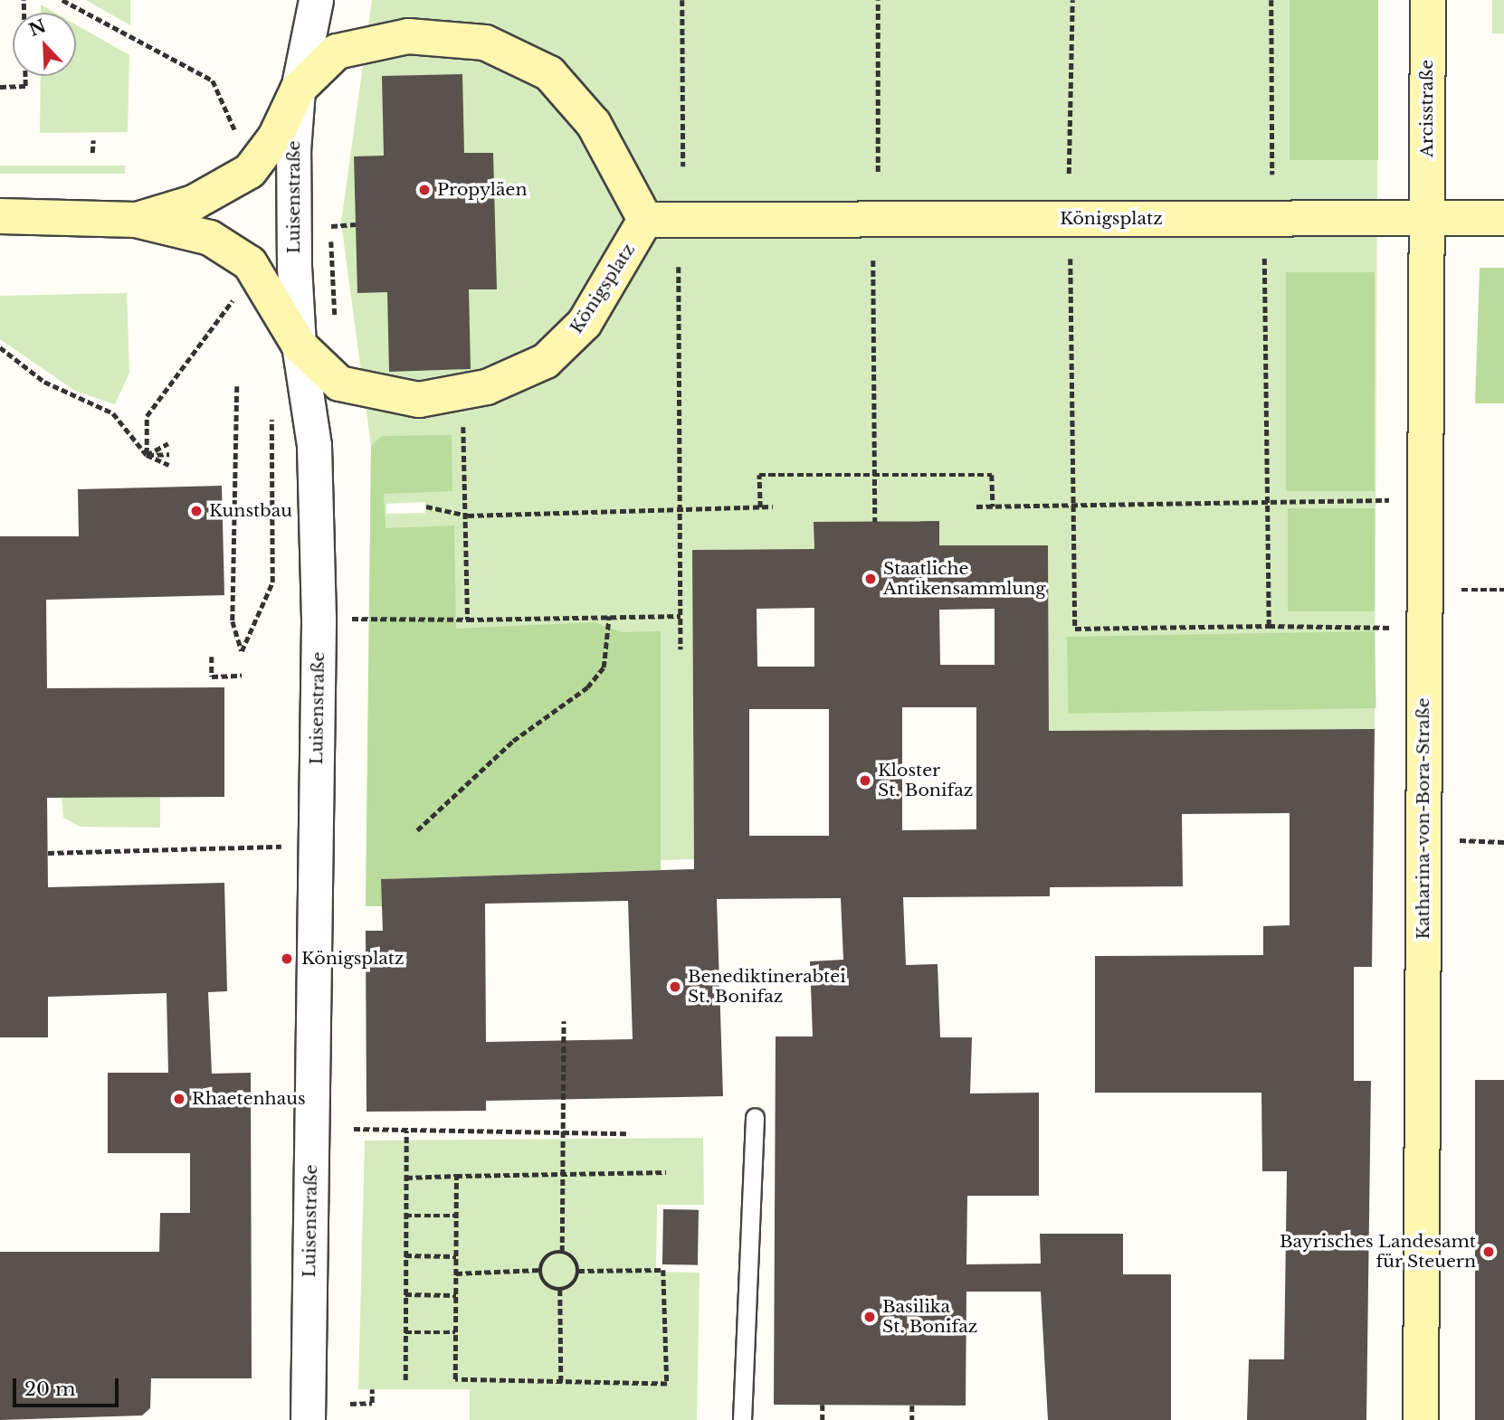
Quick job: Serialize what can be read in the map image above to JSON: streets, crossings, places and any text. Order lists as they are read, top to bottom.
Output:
{
  "streets": {
    "main road": ["Arcisstraße", "Königsplatz", "Katharina-von-Bora-Straße"],
    "street": ["Luisenstraße"]
  },
  "crossings": [
    ["Arcisstraße", "Königsplatz"],
    ["Arcisstraße", "Katharina-von-Bora-Straße"],
    ["Luisenstraße", "Königsplatz"],
    ["Königsplatz", "Katharina-von-Bora-Straße"]
  ],
  "places": [
    "Propyläen",
    "Kunstbau",
    "Staatliche Antikensammlung",
    "Kloster St. Bonifaz",
    "Königsplatz",
    "Benediktinerabtei St. Bonifaz",
    "Rhaetenhaus",
    "Bayrisches Landesamt für Steuern",
    "Basilika St. Bonifaz"
  ],
  "scale_bar": "20 m",
  "north": "top left"
}
